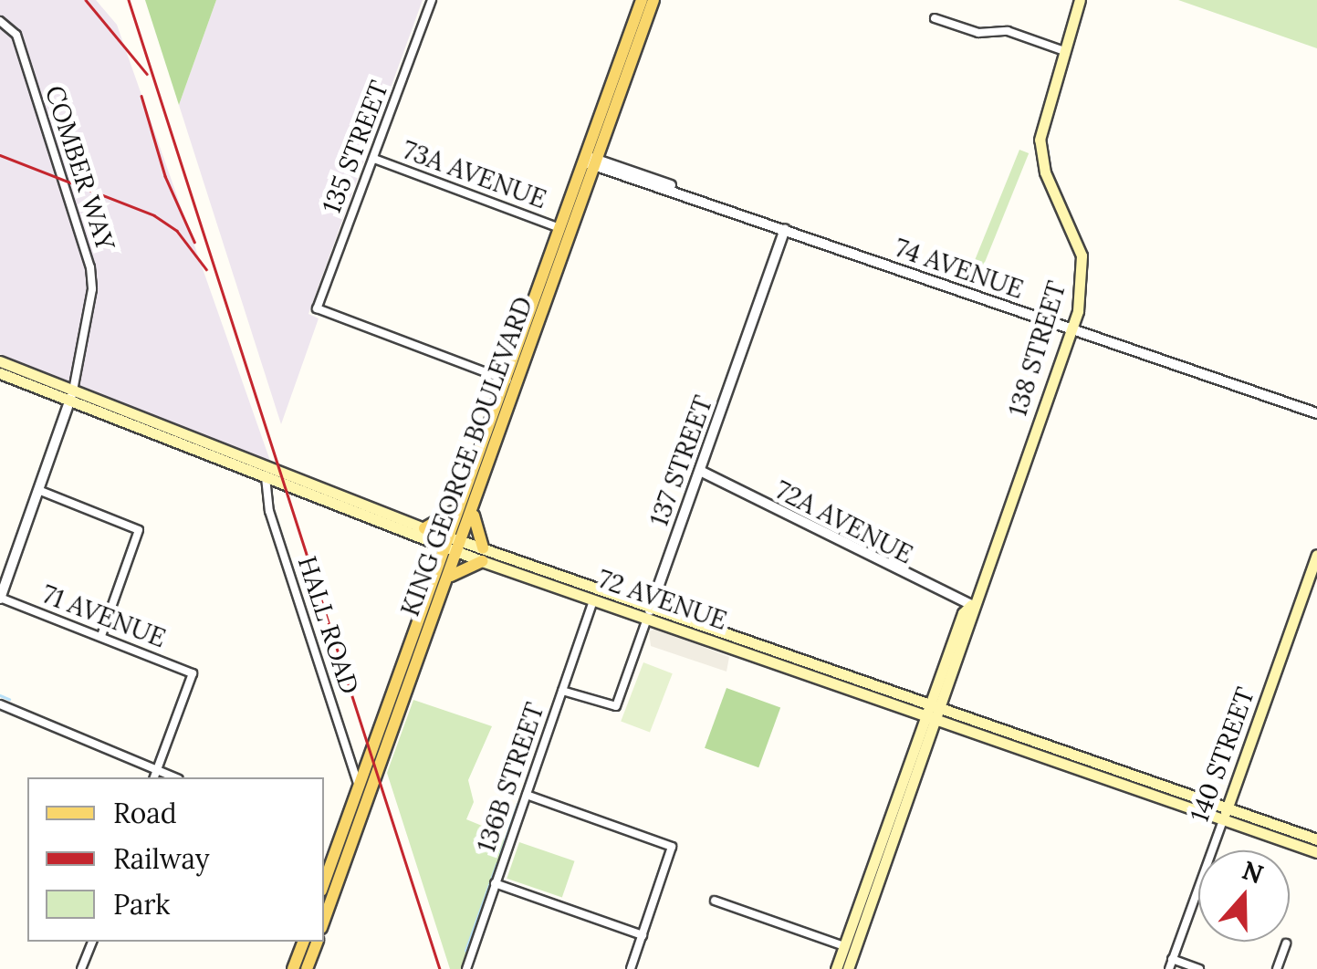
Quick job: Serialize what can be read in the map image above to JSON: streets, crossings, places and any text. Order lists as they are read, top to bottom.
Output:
{
  "streets": {
    "main road": [
      "138 STREET",
      "KING GEORGE BOULEVARD",
      "72 AVENUE",
      "140 STREET"
    ],
    "street": [
      "135 STREET",
      "COMBER WAY",
      "73A AVENUE",
      "74 AVENUE",
      "137 STREET",
      "72A AVENUE",
      "71 AVENUE",
      "HALL ROAD",
      "136B STREET"
    ]
  },
  "crossings": [
    ["135 STREET", "73A AVENUE"],
    ["135 STREET", "KING GEORGE BOULEVARD"],
    ["COMBER WAY", "72 AVENUE"],
    ["73A AVENUE", "KING GEORGE BOULEVARD"],
    ["74 AVENUE", "138 STREET"],
    ["74 AVENUE", "KING GEORGE BOULEVARD"],
    ["74 AVENUE", "137 STREET"],
    ["138 STREET", "72A AVENUE"],
    ["138 STREET", "72 AVENUE"],
    ["KING GEORGE BOULEVARD", "72 AVENUE"],
    ["KING GEORGE BOULEVARD", "HALL ROAD"],
    ["137 STREET", "72A AVENUE"],
    ["137 STREET", "72 AVENUE"],
    ["137 STREET", "136B STREET"],
    ["72 AVENUE", "HALL ROAD"],
    ["72 AVENUE", "140 STREET"],
    ["72 AVENUE", "136B STREET"]
  ],
  "legend": ["Road", "Railway", "Park"],
  "north": "top"
}
